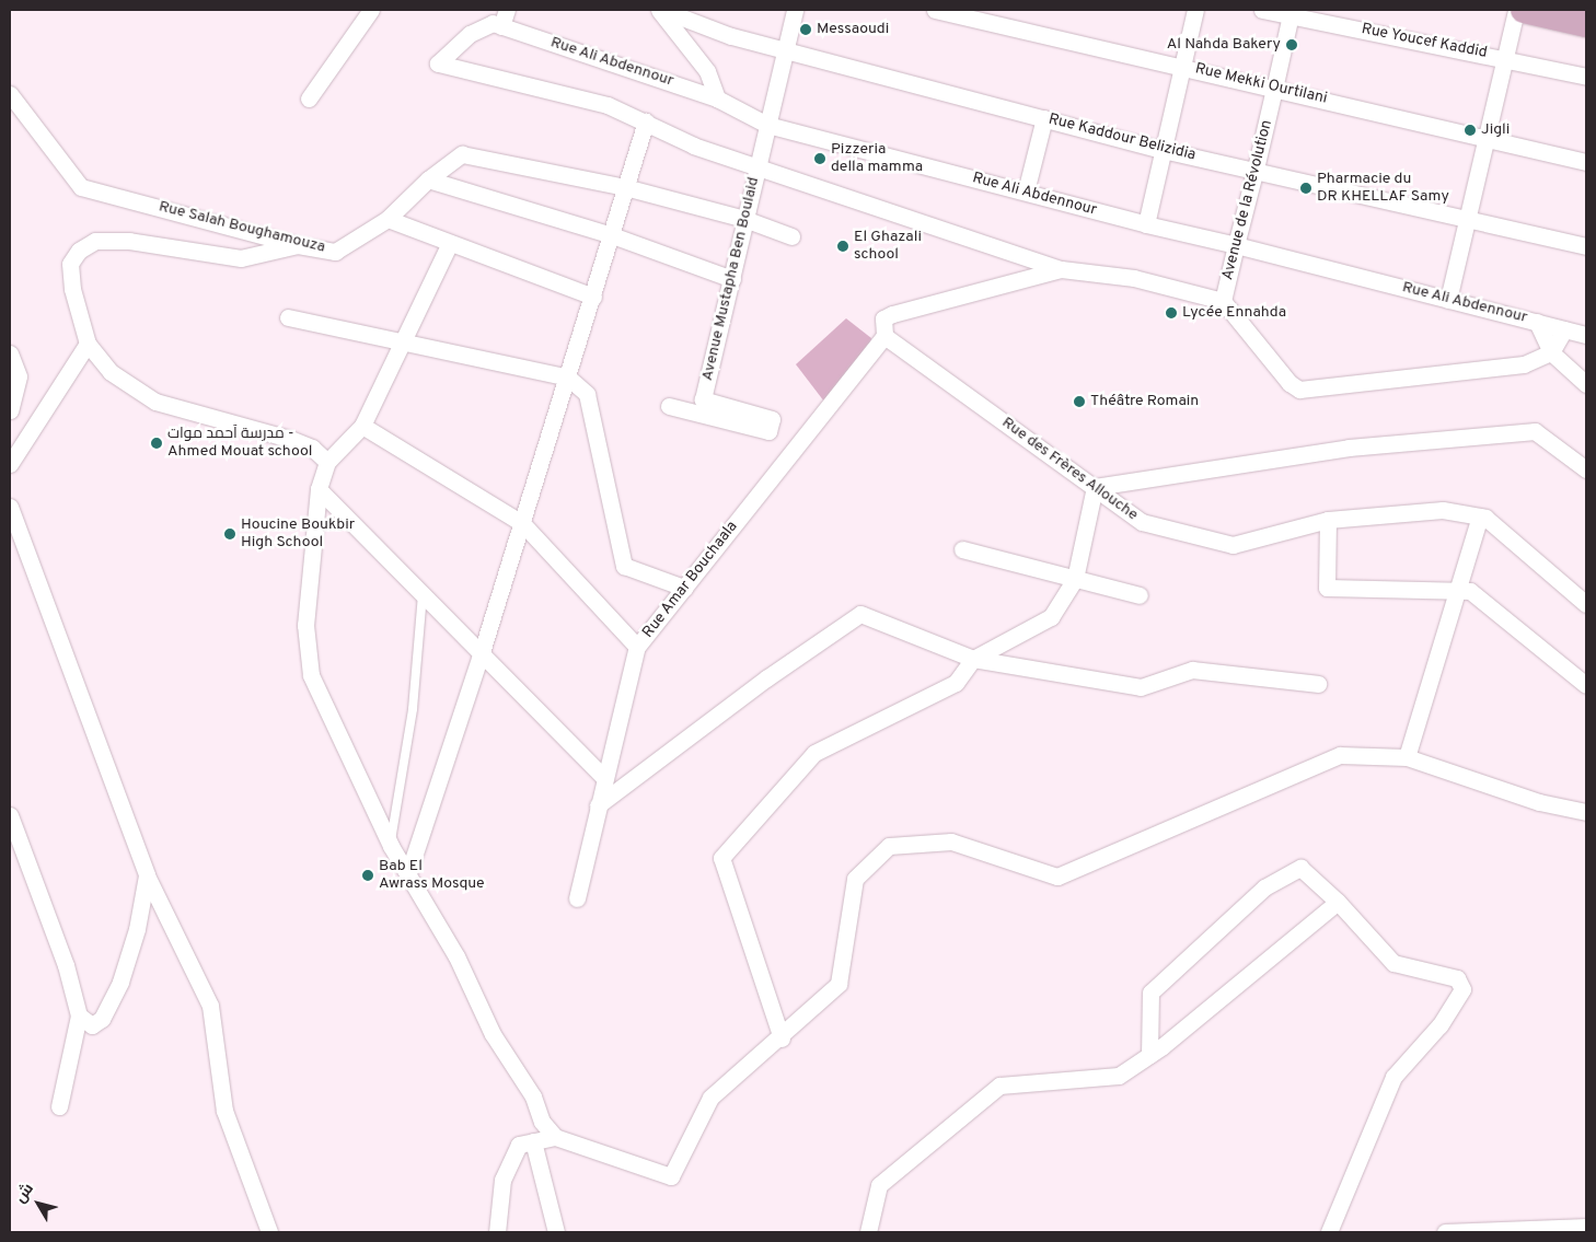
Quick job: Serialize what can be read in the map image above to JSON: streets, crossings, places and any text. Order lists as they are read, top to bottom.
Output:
{
  "streets": {
    "street": [
      "Rue Youcef Kaddid",
      "Rue Ali Abdennour",
      "Rue Mekki Ourtilani",
      "Rue Kaddour Belizidia",
      "Avenue de la Révolution",
      "Rue Salah Boughamouza",
      "Avenue Mustapha Ben Boulaid",
      "Rue des Frères Allouche",
      "Rue Amar Bouchaala"
    ]
  },
  "crossings": [
    ["Rue Youcef Kaddid", "Avenue de la Révolution"],
    ["Rue Ali Abdennour", "Avenue de la Révolution"],
    ["Rue Ali Abdennour", "Avenue Mustapha Ben Boulaid"],
    ["Rue Mekki Ourtilani", "Avenue de la Révolution"],
    ["Rue Kaddour Belizidia", "Avenue de la Révolution"],
    ["Rue Kaddour Belizidia", "Avenue Mustapha Ben Boulaid"],
    ["Rue Salah Boughamouza", "Avenue Mustapha Ben Boulaid"],
    ["Rue des Frères Allouche", "Rue Amar Bouchaala"]
  ],
  "places": [
    "Messaoudi",
    "Al Nahda Bakery",
    "Jigli",
    "Pizzeria della mamma",
    "Pharmacie du DR KHELLAF Samy",
    "El Ghazali school",
    "Lycée Ennahda",
    "Théâtre Romain",
    "مدرسة آحمد موات - Ahmed Mouat school",
    "Houcine Boukbir High School",
    "Bab El Awrass Mosque"
  ],
  "north": "top left"
}
